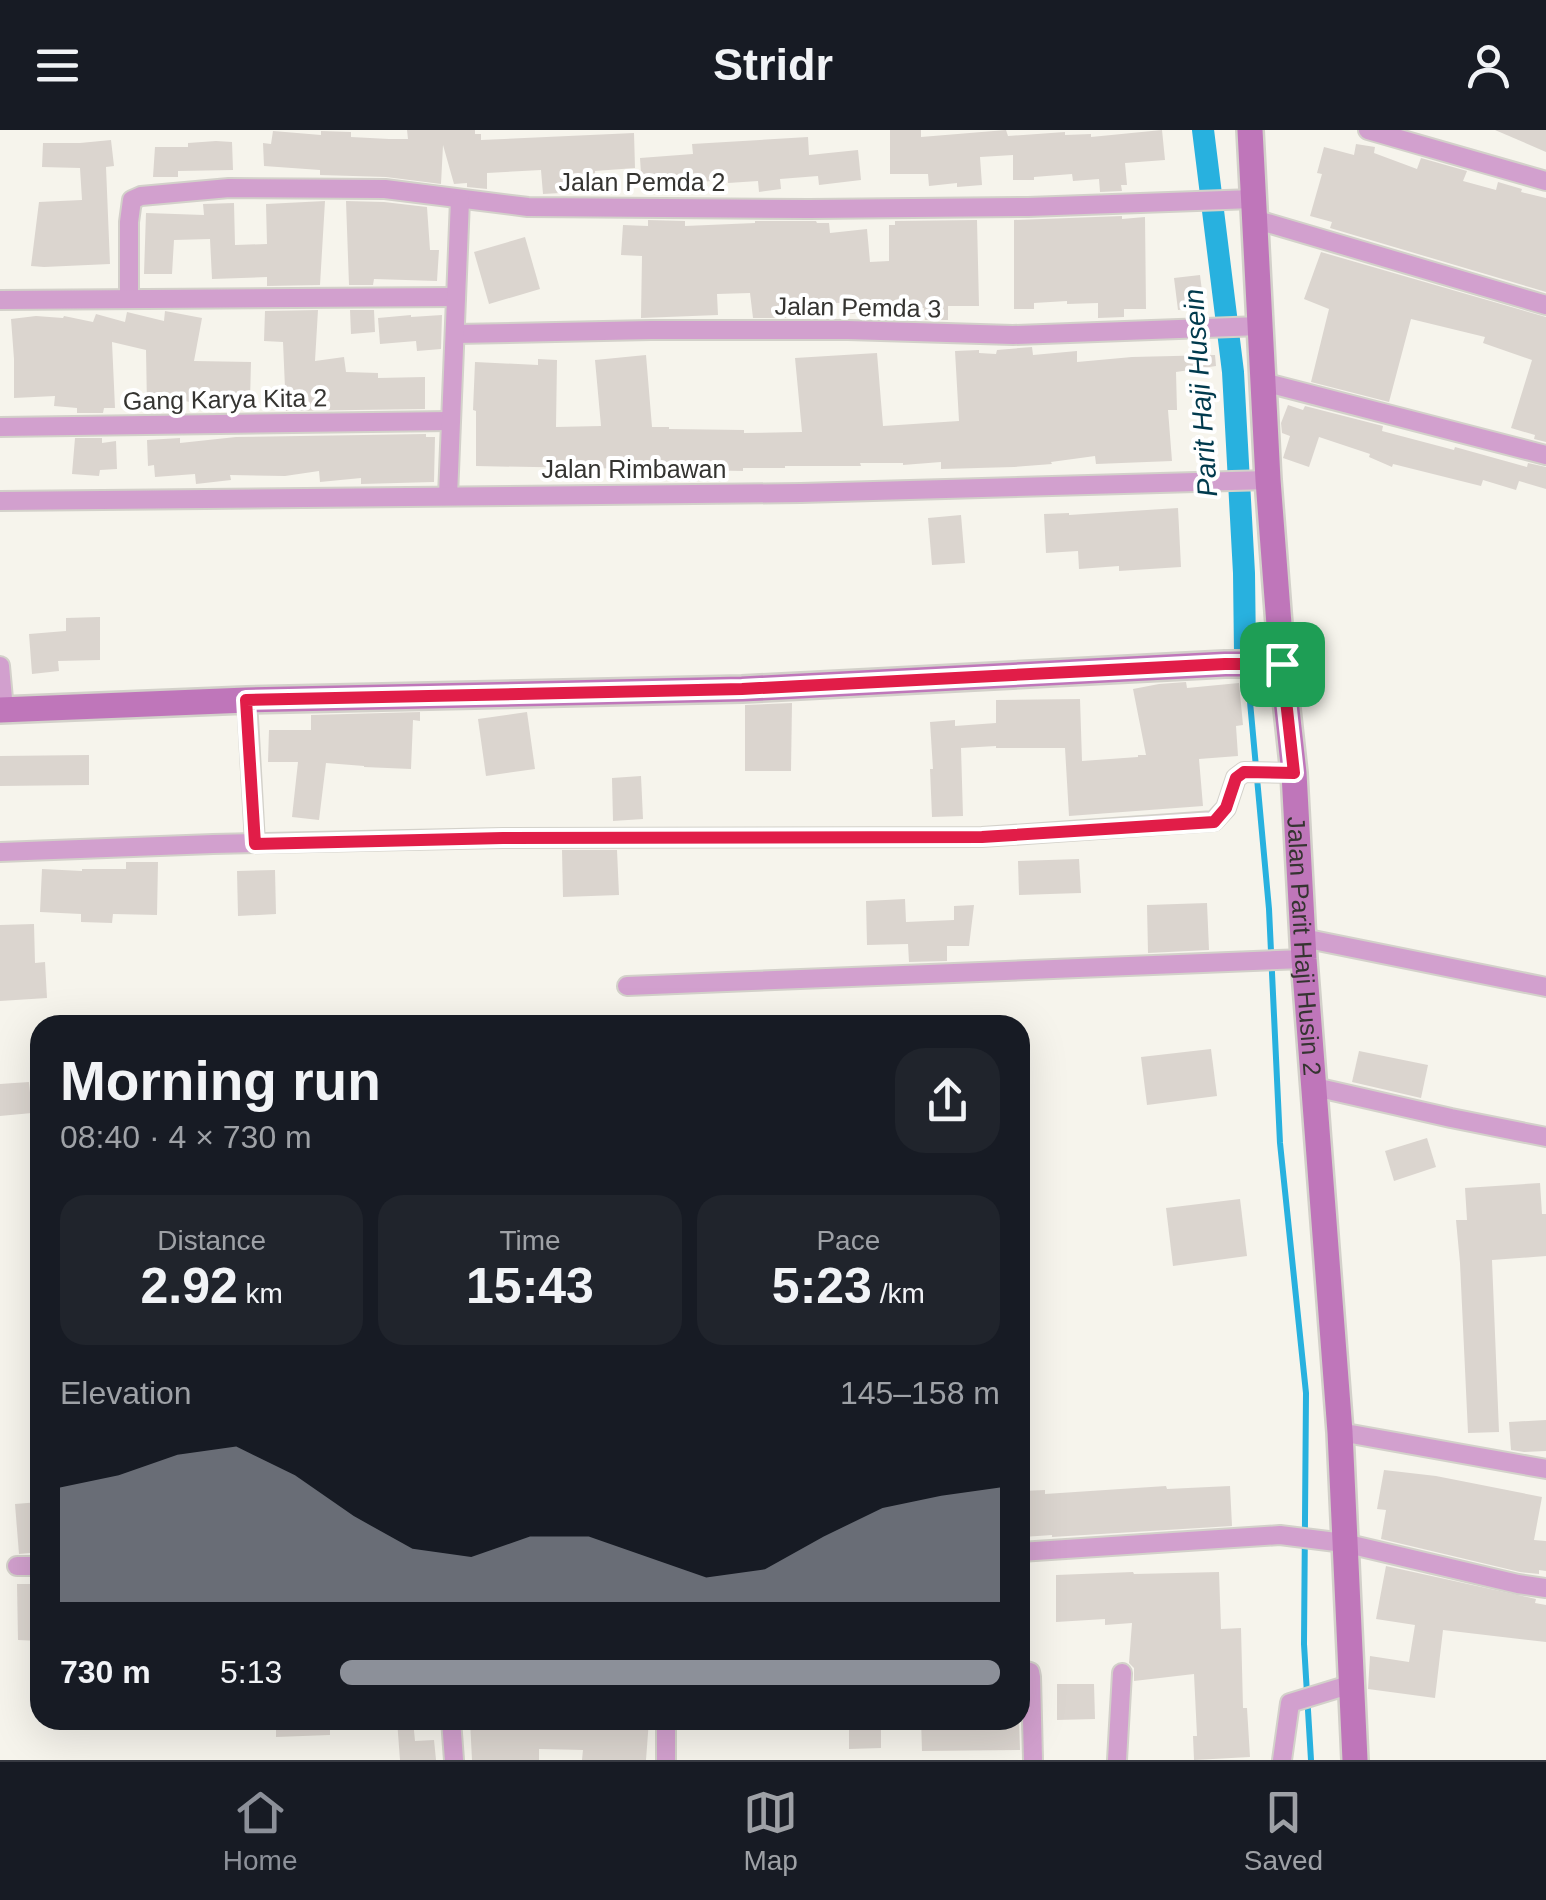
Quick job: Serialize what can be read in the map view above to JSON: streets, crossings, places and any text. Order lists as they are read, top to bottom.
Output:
{
  "streets": {
    "street": [
      "Jalan Pemda 2",
      "Jalan Pemda 3",
      "Gang Karya Kita 2",
      "Jalan Rimbawan",
      "Jalan Parit Haji Husin 2"
    ]
  },
  "crossings": [
    ["Jalan Pemda 2", "Jalan Parit Haji Husin 2"],
    ["Jalan Pemda 3", "Jalan Parit Haji Husin 2"],
    ["Jalan Rimbawan", "Jalan Parit Haji Husin 2"]
  ],
  "water": ["Parit Haji Husein"],
  "page": {
    "header": "Stridr",
    "heading": ["Morning run", "08:40 · 4 × 730 m"],
    "stats": [
      ["Distance", "2.92 km"],
      ["Time", "15:43"],
      ["Pace", "5:23 /km"]
    ],
    "chart": ["Elevation", "145–158 m"],
    "list": [
      {
        "name": "730 m",
        "note": "5:13"
      }
    ],
    "tabs": ["Home", "Map", "Saved"]
  }
}
